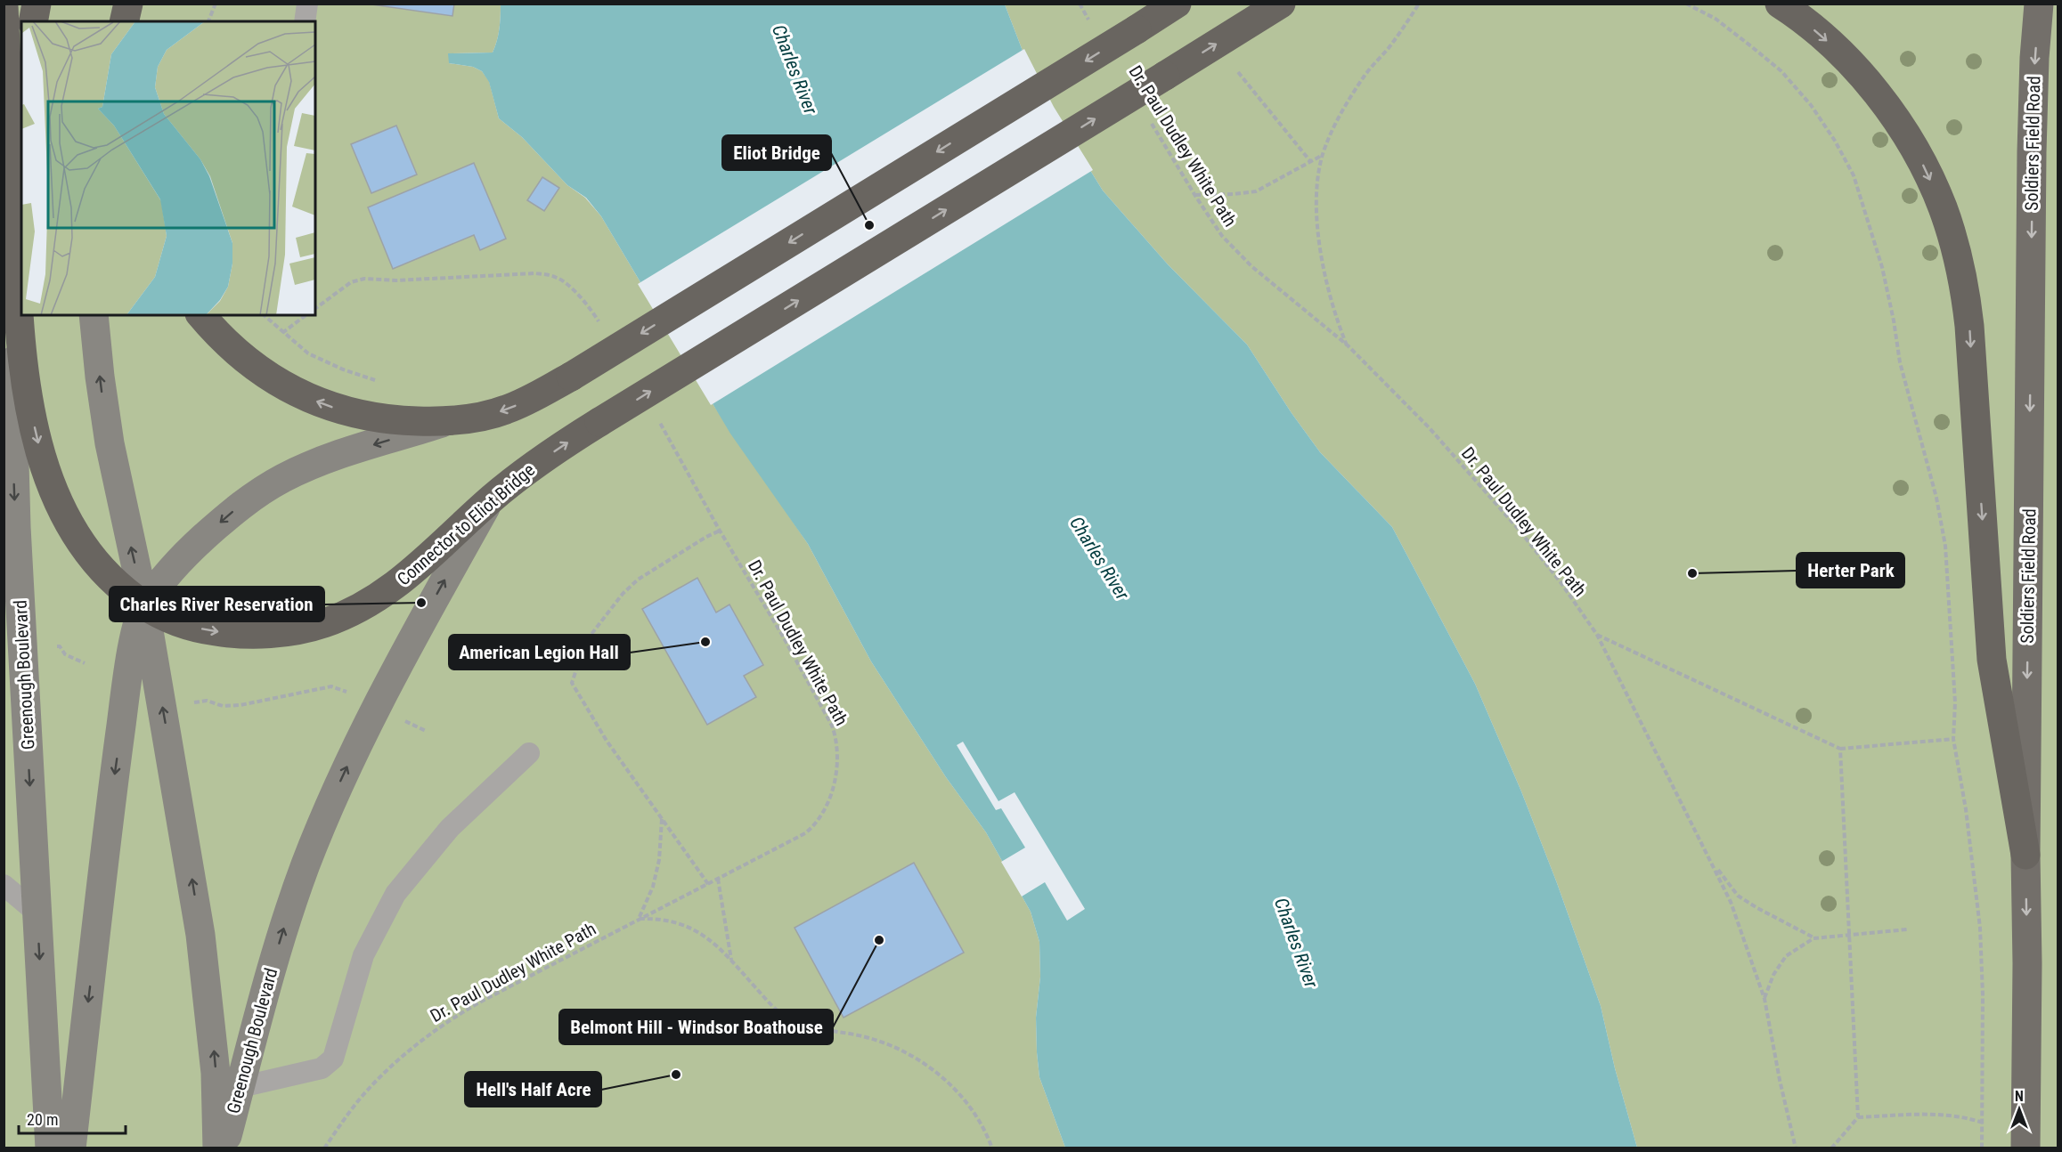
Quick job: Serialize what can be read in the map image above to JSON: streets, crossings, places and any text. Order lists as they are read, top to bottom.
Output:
{
  "streets": {
    "highway": ["Connector to Eliot Bridge", "Greenough Boulevard"],
    "main road": ["Soldiers Field Road"],
    "path": ["Dr. Paul Dudley White Path"]
  },
  "crossings": [
    ["Connector to Eliot Bridge", "Greenough Boulevard"]
  ],
  "one_way": ["Soldiers Field Road"],
  "water": ["Charles River"],
  "places": [
    "Eliot Bridge",
    "Herter Park",
    "Charles River Reservation",
    "American Legion Hall",
    "Belmont Hill - Windsor Boathouse",
    "Hell's Half Acre"
  ],
  "scale_bar": "20 m",
  "north": "top"
}
